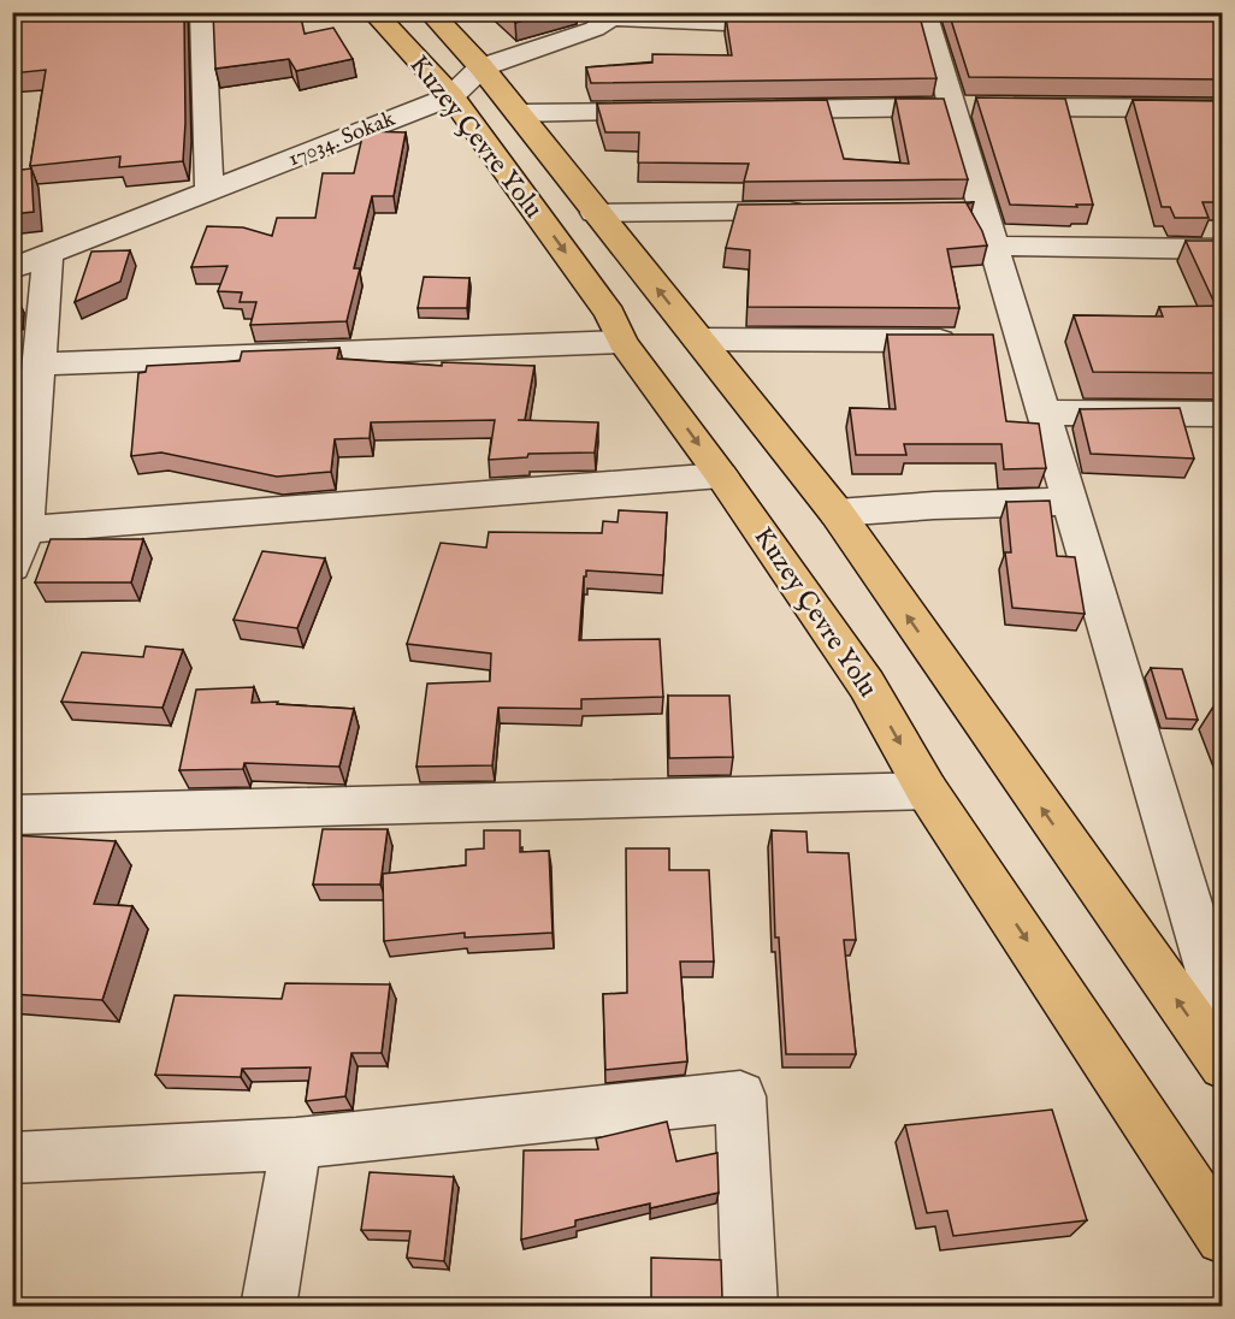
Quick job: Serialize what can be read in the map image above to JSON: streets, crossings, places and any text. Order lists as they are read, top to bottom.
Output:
{
  "streets": {
    "highway": ["Kuzey Çevre Yolu"],
    "street": ["17034. Sokak"]
  },
  "crossings": [
    ["Kuzey Çevre Yolu", "17034. Sokak"]
  ]
}
